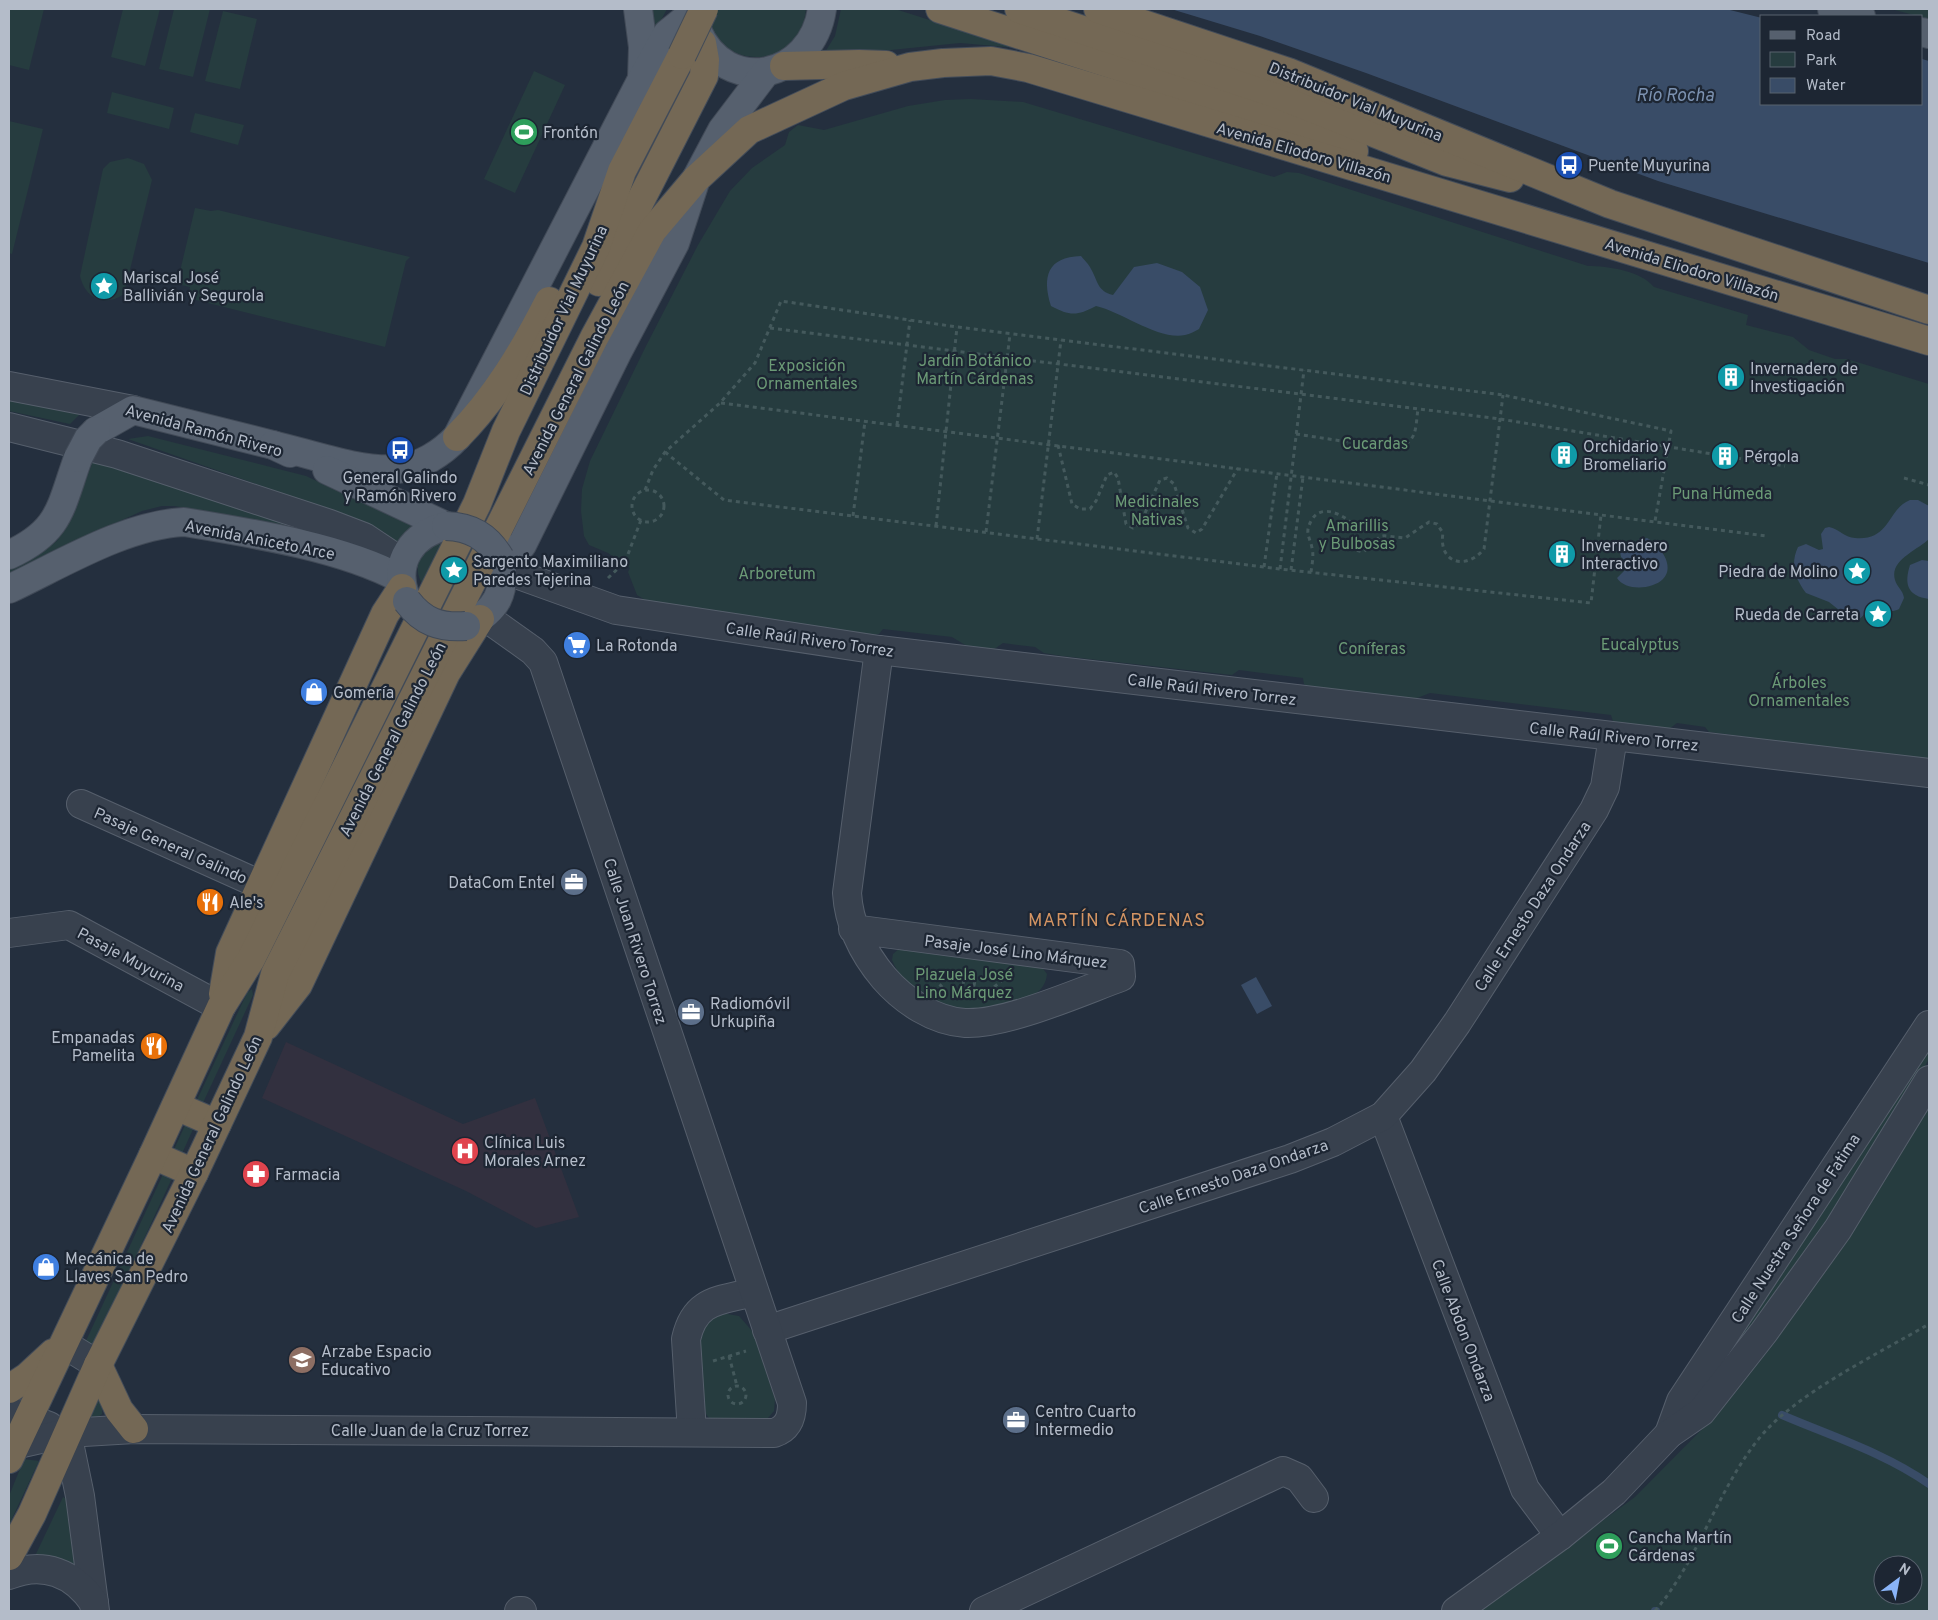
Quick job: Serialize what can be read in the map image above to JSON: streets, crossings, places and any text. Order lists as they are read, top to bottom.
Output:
{
  "streets": {
    "highway": ["Distribuidor Vial Muyurina", "Avenida Eliodoro Villazón", "Avenida General Galindo León"],
    "main road": ["Avenida Ramón Rivero", "Avenida Aniceto Arce"],
    "street": [
      "Calle Raúl Rivero Torrez",
      "Pasaje General Galindo",
      "Calle Ernesto Daza Ondarza",
      "Calle Juan Rivero Torrez",
      "Pasaje José Lino Márquez",
      "Pasaje Muyurina",
      "Calle Nuestra Señora de Fatima",
      "Calle Abdon Ondarza",
      "Calle Juan de la Cruz Torrez"
    ]
  },
  "crossings": [
    ["Distribuidor Vial Muyurina", "Avenida Eliodoro Villazón"],
    ["Distribuidor Vial Muyurina", "Avenida General Galindo León"],
    ["Avenida Eliodoro Villazón", "Avenida General Galindo León"],
    ["Avenida General Galindo León", "Pasaje Muyurina"],
    ["Avenida General Galindo León", "Calle Juan de la Cruz Torrez"],
    ["Avenida Ramón Rivero", "Avenida Aniceto Arce"],
    ["Avenida Ramón Rivero", "Calle Raúl Rivero Torrez"],
    ["Avenida Ramón Rivero", "Calle Juan Rivero Torrez"],
    ["Avenida Aniceto Arce", "Calle Raúl Rivero Torrez"],
    ["Avenida Aniceto Arce", "Calle Juan Rivero Torrez"],
    ["Calle Raúl Rivero Torrez", "Calle Ernesto Daza Ondarza"],
    ["Calle Raúl Rivero Torrez", "Calle Juan Rivero Torrez"],
    ["Calle Raúl Rivero Torrez", "Pasaje José Lino Márquez"],
    ["Calle Ernesto Daza Ondarza", "Calle Juan Rivero Torrez"],
    ["Calle Ernesto Daza Ondarza", "Calle Abdon Ondarza"],
    ["Calle Juan Rivero Torrez", "Calle Juan de la Cruz Torrez"],
    ["Calle Nuestra Señora de Fatima", "Calle Abdon Ondarza"]
  ],
  "districts": ["MARTÍN CÁRDENAS"],
  "water": ["Río Rocha"],
  "parks": [
    "Jardín Botánico Martín Cárdenas",
    "Exposición Ornamentales",
    "Cucardas",
    "Puna Húmeda",
    "Medicinales Nativas",
    "Amarillis y Bulbosas",
    "Arboretum",
    "Eucalyptus",
    "Coníferas",
    "Árboles Ornamentales",
    "Plazuela José Lino Márquez"
  ],
  "places": {
    "sports": ["Frontón", "Cancha Martín Cárdenas"],
    "bus stop": ["Puente Muyurina", "General Galindo y Ramón Rivero"],
    "place": [
      "Mariscal José Ballivián y Segurola",
      "Sargento Maximiliano Paredes Tejerina",
      "Piedra de Molino",
      "Rueda de Carreta"
    ],
    "building": [
      "Invernadero de Investigación",
      "Orchidario y Bromeliario",
      "Pérgola",
      "Invernadero Interactivo"
    ],
    "supermarket": ["La Rotonda"],
    "shop": ["Gomería", "Mecánica de Llaves San Pedro"],
    "office": ["DataCom Entel", "Radiomóvil Urkupiña", "Centro Cuarto Intermedio"],
    "restaurant": ["Ale's", "Empanadas Pamelita"],
    "hospital": ["Clínica Luis Morales Arnez"],
    "pharmacy": ["Farmacia"],
    "school or university": ["Arzabe Espacio Educativo"]
  },
  "legend": ["Road", "Park", "Water"],
  "north": "top right"
}
